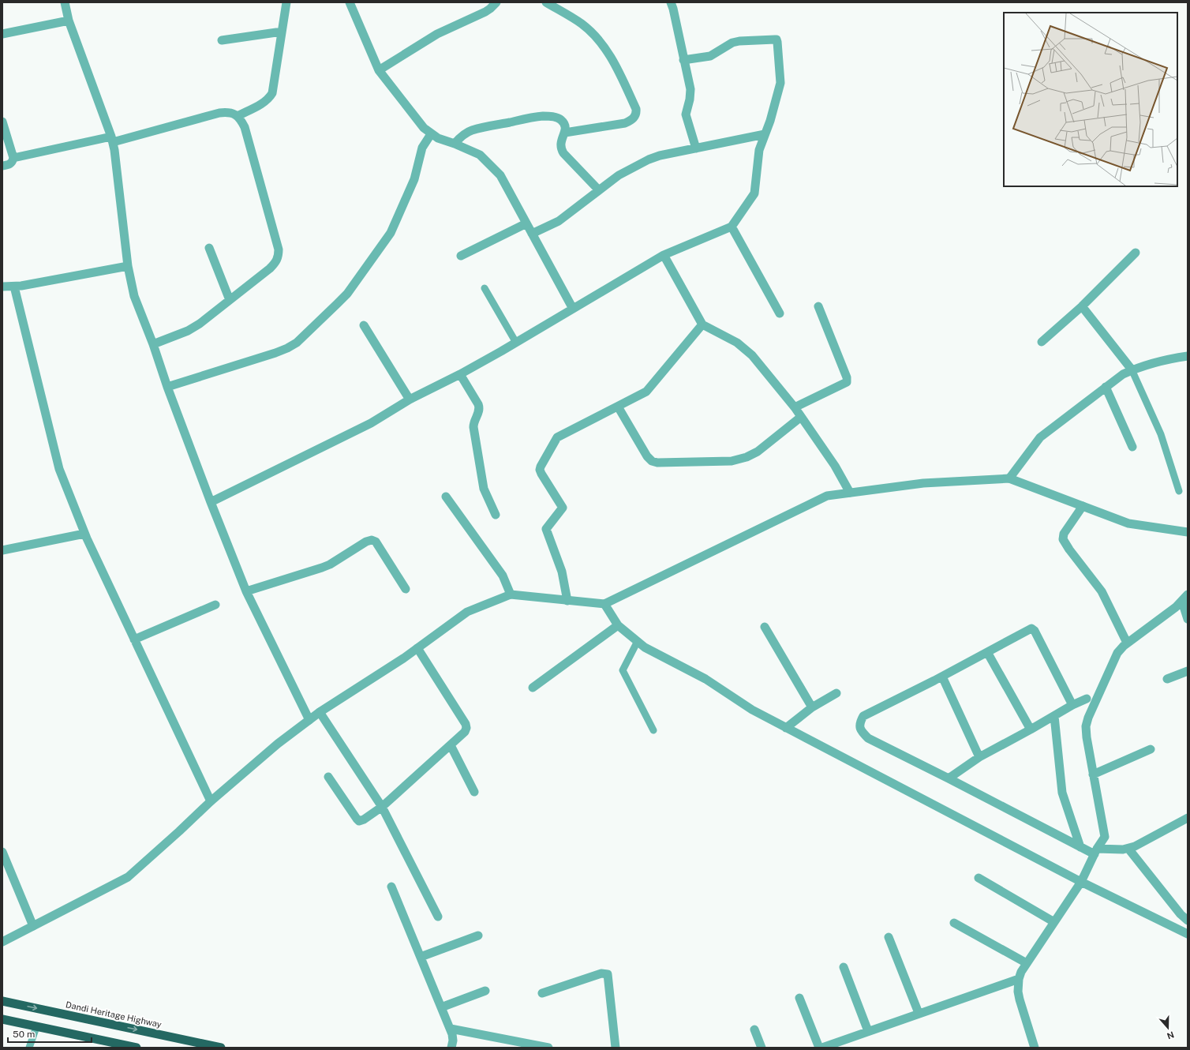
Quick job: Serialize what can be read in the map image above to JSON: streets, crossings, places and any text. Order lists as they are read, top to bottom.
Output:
{
  "streets": {
    "highway": ["Dandi Heritage Highway"]
  },
  "scale_bar": "50 m",
  "north": "bottom"
}
